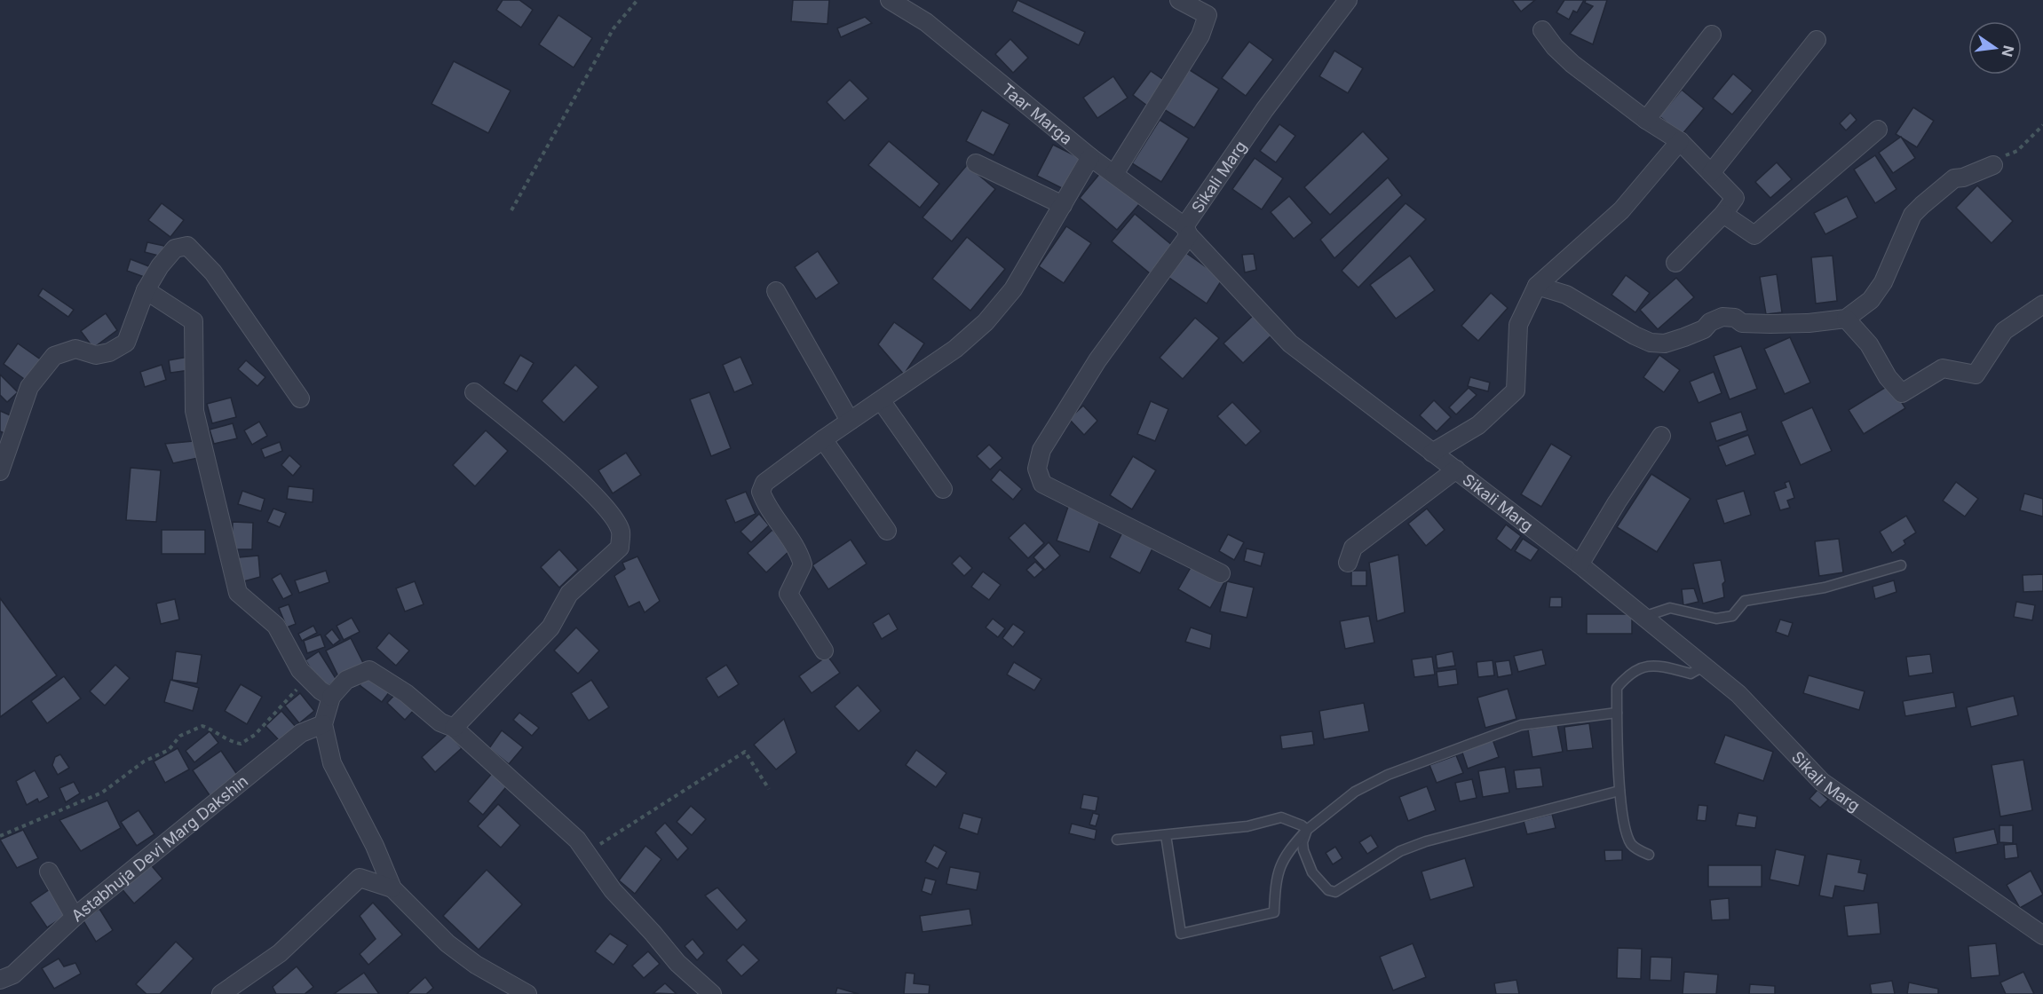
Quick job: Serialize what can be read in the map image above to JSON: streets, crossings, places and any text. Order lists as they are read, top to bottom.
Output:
{
  "streets": {
    "street": ["Taar Marga", "Sikali Marg", "Astabhuja Devi Marg Dakshin"]
  },
  "crossings": [
    ["Taar Marga", "Sikali Marg"]
  ],
  "north": "right"
}
